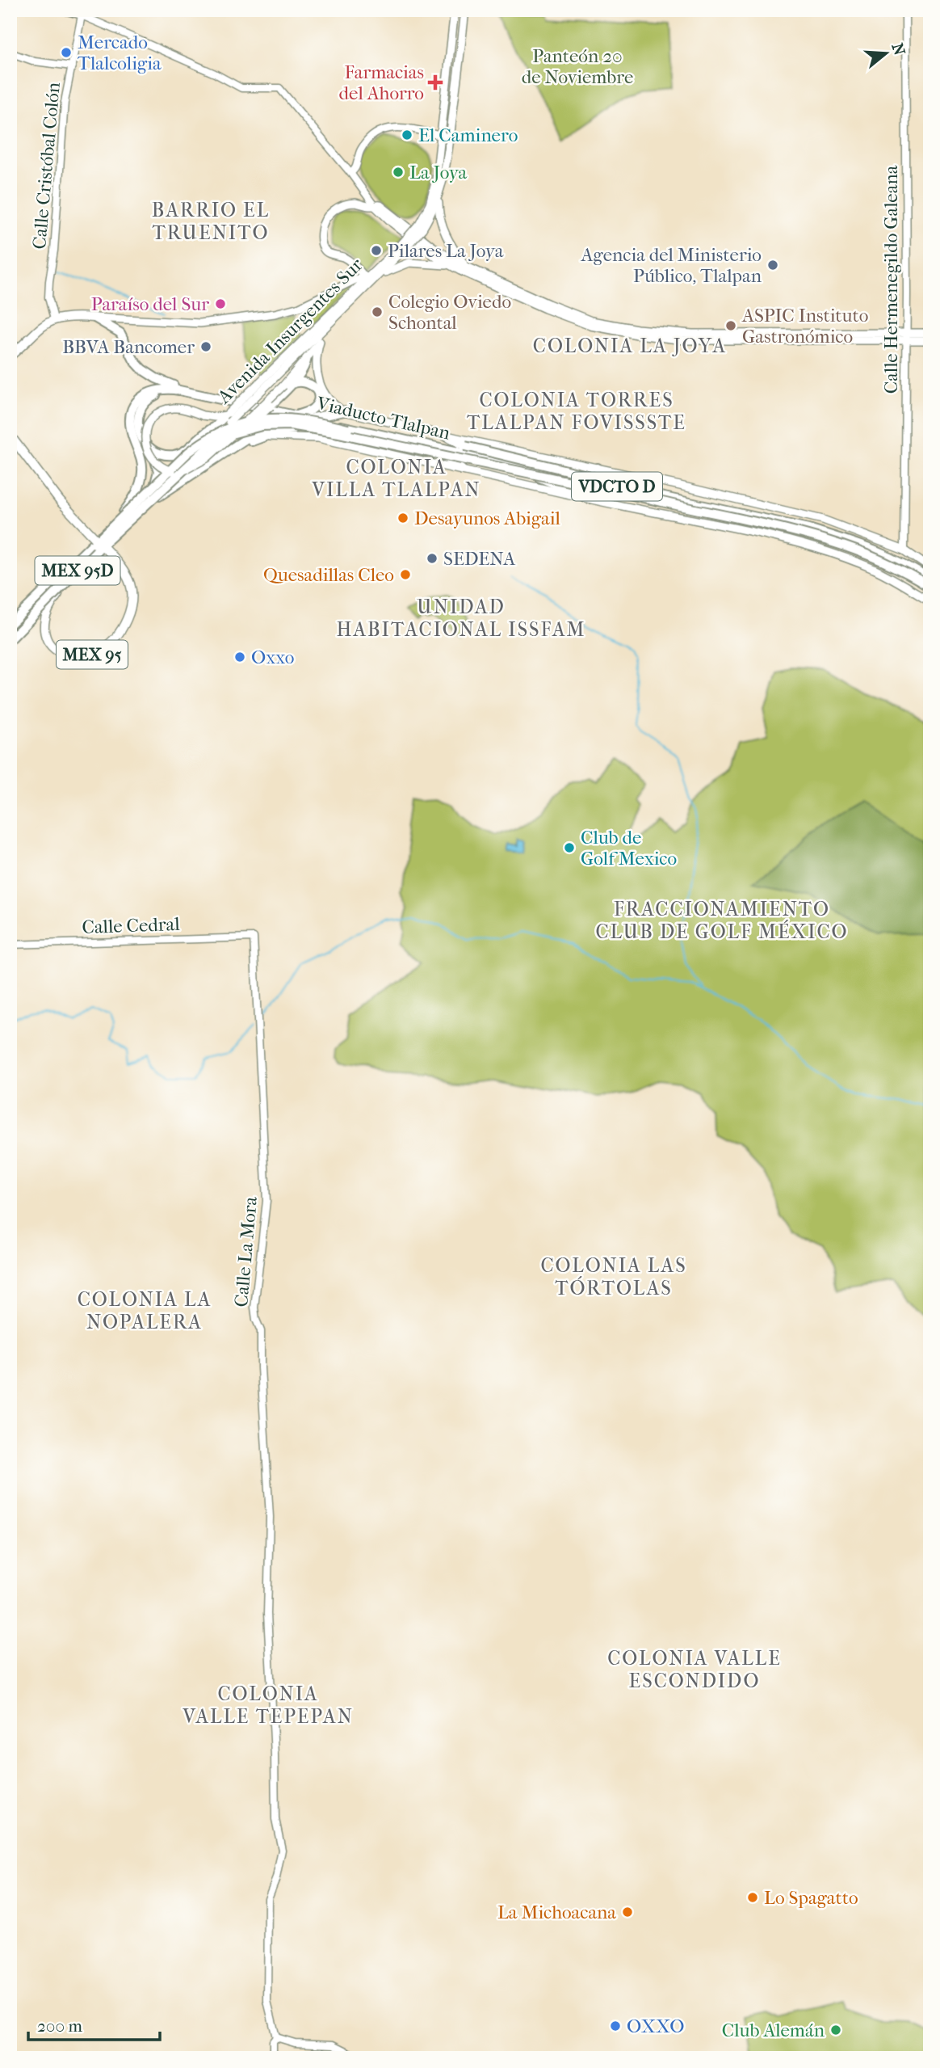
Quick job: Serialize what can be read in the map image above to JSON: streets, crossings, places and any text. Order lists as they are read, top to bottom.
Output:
{
  "streets": {
    "highway": ["Viaducto Tlalpan", "VDCTO D", "MEX 95D"],
    "main road": ["Avenida Insurgentes Sur", "MEX 95"],
    "street": [
      "Calle Cristóbal Colón",
      "Calle Hermenegildo Galeana",
      "Calle Cedral",
      "Calle La Mora"
    ]
  },
  "crossings": [
    ["Calle Hermenegildo Galeana", "Viaducto Tlalpan"],
    ["Avenida Insurgentes Sur", "MEX 95D"],
    ["Viaducto Tlalpan", "VDCTO D"],
    ["Viaducto Tlalpan", "MEX 95D"],
    ["VDCTO D", "MEX 95D"],
    ["MEX 95D", "MEX 95"],
    ["Calle Cedral", "Calle La Mora"]
  ],
  "districts": [
    "BARRIO EL TRUENITO",
    "COLONIA LA JOYA",
    "COLONIA TORRES TLALPAN FOVISSSTE",
    "COLONIA VILLA TLALPAN",
    "UNIDAD HABITACIONAL ISSFAM",
    "FRACCIONAMIENTO CLUB DE GOLF MÉXICO",
    "COLONIA LAS TÓRTOLAS",
    "COLONIA LA NOPALERA",
    "COLONIA VALLE ESCONDIDO",
    "COLONIA VALLE TEPEPAN"
  ],
  "parks": ["Panteón 20 de Noviembre"],
  "places": {
    "other": [
      "Mercado Tlalcoligia",
      "El Caminero",
      "La Joya",
      "Pilares La Joya",
      "Agencia del Ministerio Público, Tlalpan",
      "Paraíso del Sur",
      "Colegio Oviedo Schontal",
      "ASPIC Instituto Gastronómico",
      "BBVA Bancomer",
      "Desayunos Abigail",
      "SEDENA",
      "Quesadillas Cleo",
      "Oxxo",
      "Club de Golf Mexico",
      "Lo Spagatto",
      "La Michoacana",
      "OXXO",
      "Club Alemán"
    ],
    "health": ["Farmacias del Ahorro"]
  },
  "scale_bar": "200 m",
  "north": "right"
}
